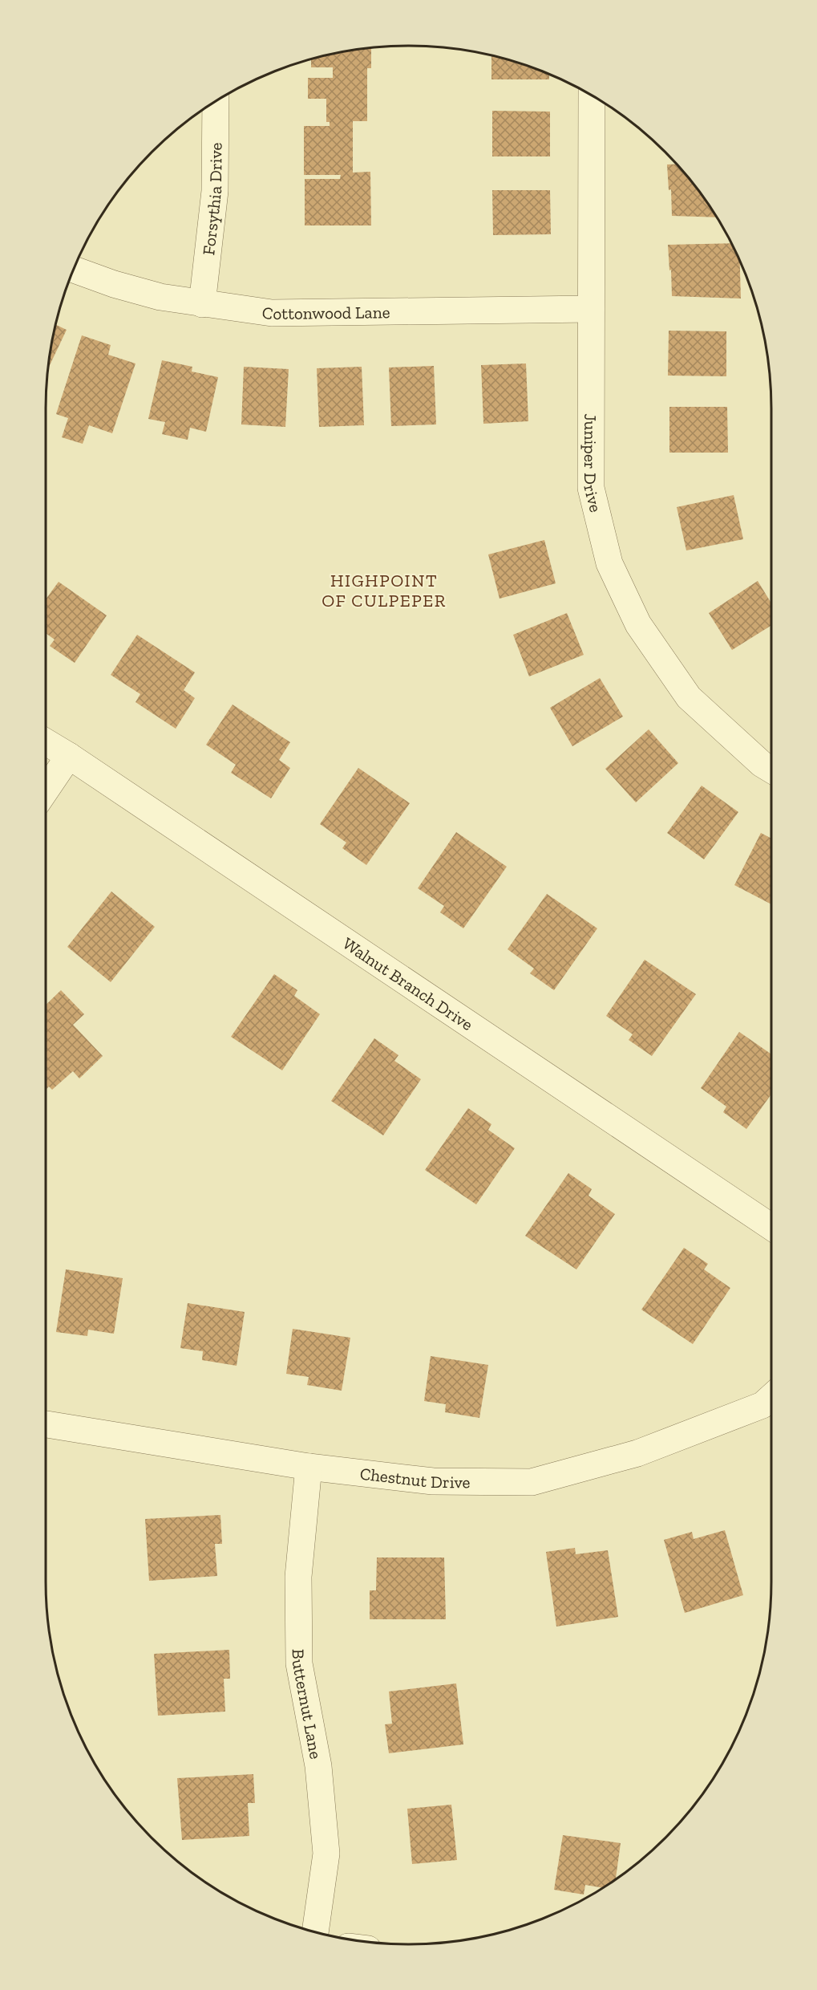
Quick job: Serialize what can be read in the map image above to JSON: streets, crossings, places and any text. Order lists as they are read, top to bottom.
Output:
{
  "streets": {
    "street": [
      "Forsythia Drive",
      "Cottonwood Lane",
      "Juniper Drive",
      "Walnut Branch Drive",
      "Chestnut Drive",
      "Butternut Lane"
    ]
  },
  "crossings": [
    ["Forsythia Drive", "Cottonwood Lane"],
    ["Cottonwood Lane", "Juniper Drive"],
    ["Chestnut Drive", "Butternut Lane"]
  ],
  "districts": ["HIGHPOINT OF CULPEPER"]
}
